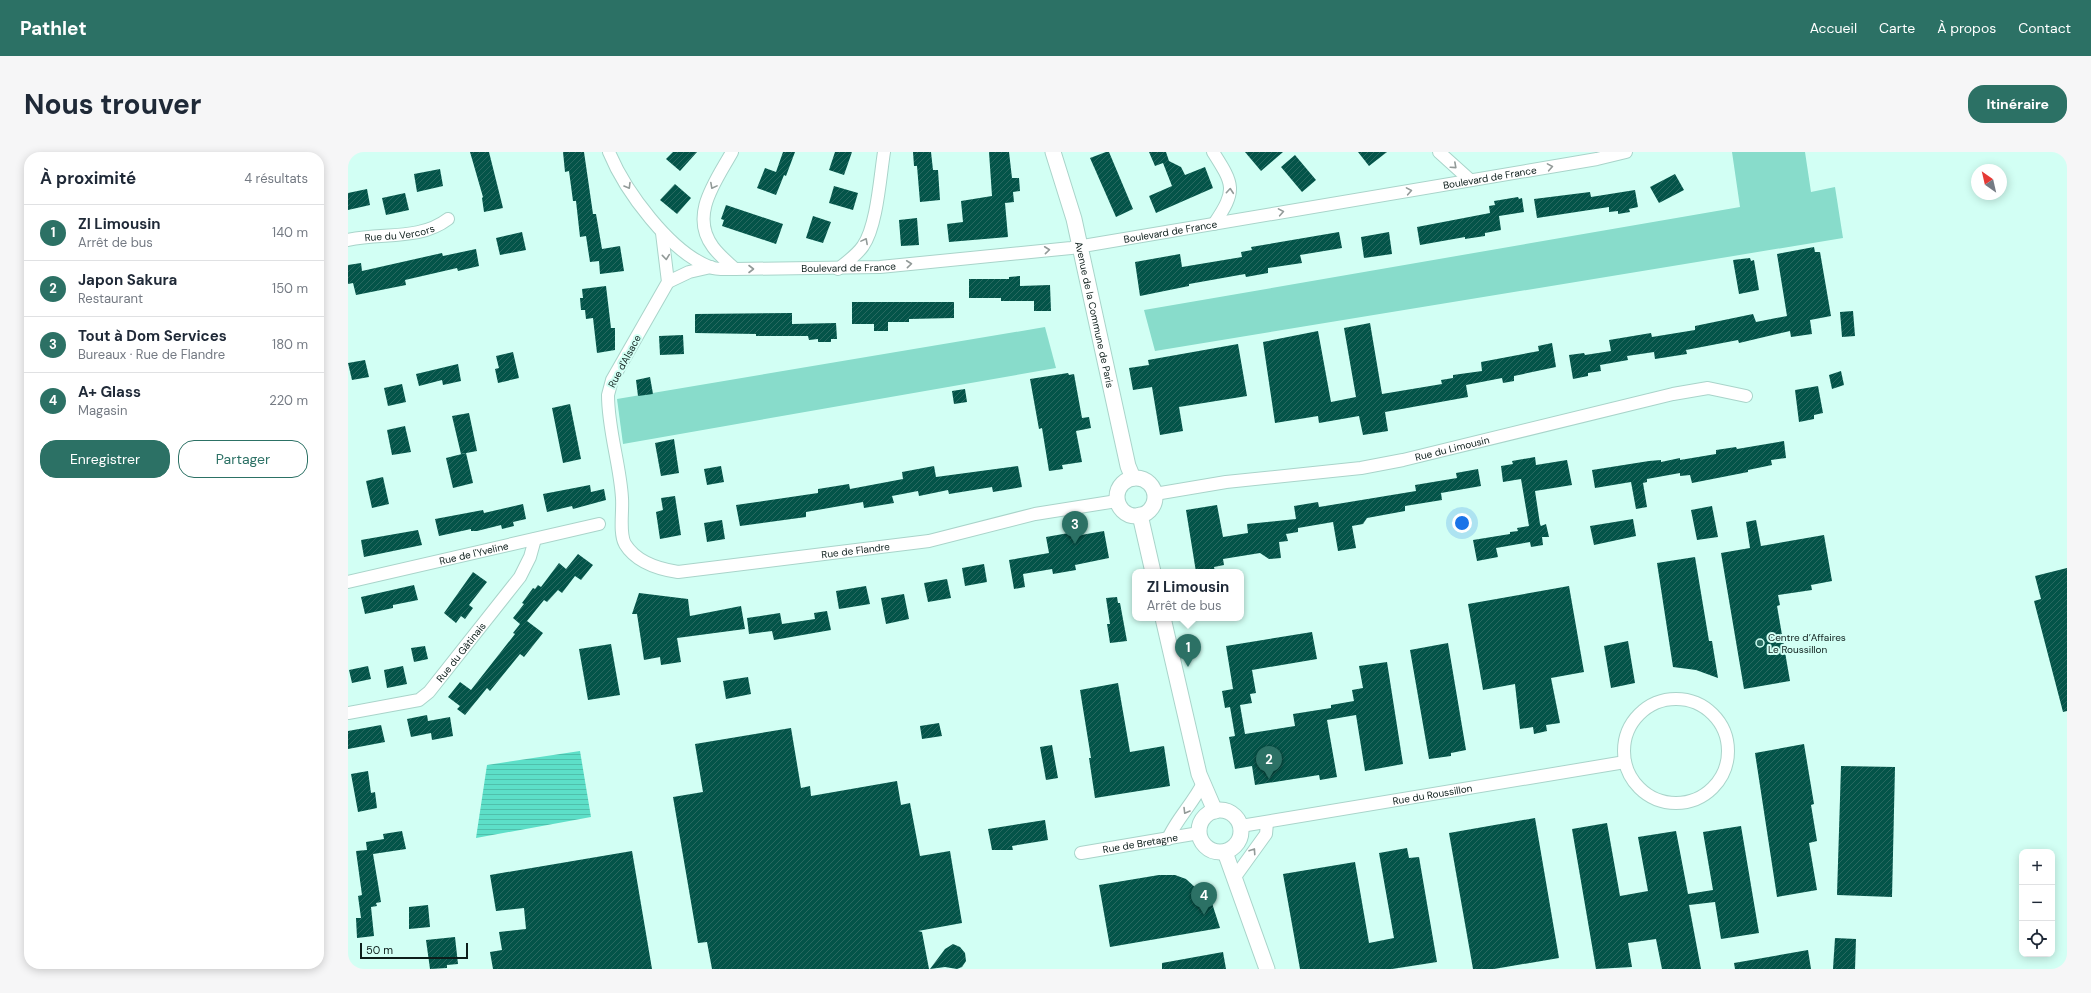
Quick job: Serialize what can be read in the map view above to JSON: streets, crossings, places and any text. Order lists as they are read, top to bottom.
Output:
{
  "streets": {
    "street": [
      "Boulevard de France",
      "Rue du Vercors",
      "Avenue de la Commune de Paris",
      "Rue d'Alsace",
      "Rue du Limousin",
      "Rue de Flandre",
      "Rue de l'Yveline",
      "Rue du Gâtinais",
      "Rue du Roussillon",
      "Rue de Bretagne"
    ]
  },
  "crossings": [
    ["Boulevard de France", "Avenue de la Commune de Paris"],
    ["Boulevard de France", "Rue d'Alsace"],
    ["Avenue de la Commune de Paris", "Rue du Limousin"],
    ["Avenue de la Commune de Paris", "Rue de Flandre"],
    ["Rue d'Alsace", "Rue de Flandre"],
    ["Rue du Limousin", "Rue de Flandre"],
    ["Rue de l'Yveline", "Rue du Gâtinais"],
    ["Rue du Roussillon", "Rue de Bretagne"]
  ],
  "one_way": ["Boulevard de France"],
  "places": ["Centre d’Affaires Le Roussillon"],
  "scale_bar": "50 m",
  "north": "top left",
  "page": {
    "header": "Pathlet",
    "nav": [
      "Accueil",
      "Carte",
      "À propos",
      "Contact"
    ],
    "buttons": [
      "Itinéraire",
      ["Enregistrer", "Partager"]
    ],
    "title": "Nous trouver",
    "heading": ["À proximité", "4 résultats"],
    "list": [
      {
        "mark": "1",
        "name": "ZI Limousin",
        "note": "Arrêt de bus",
        "value": "140 m"
      },
      {
        "mark": "2",
        "name": "Japon Sakura",
        "note": "Restaurant",
        "value": "150 m"
      },
      {
        "mark": "3",
        "name": "Tout à Dom Services",
        "note": "Bureaux · Rue de Flandre",
        "value": "180 m"
      },
      {
        "mark": "4",
        "name": "A+ Glass",
        "note": "Magasin",
        "value": "220 m"
      }
    ],
    "pins": [
      "3",
      "1",
      "2",
      "4"
    ],
    "popup": ["ZI Limousin", "Arrêt de bus"],
    "map_buttons": ["+", "−"],
    "scale": "50 m"
  }
}
